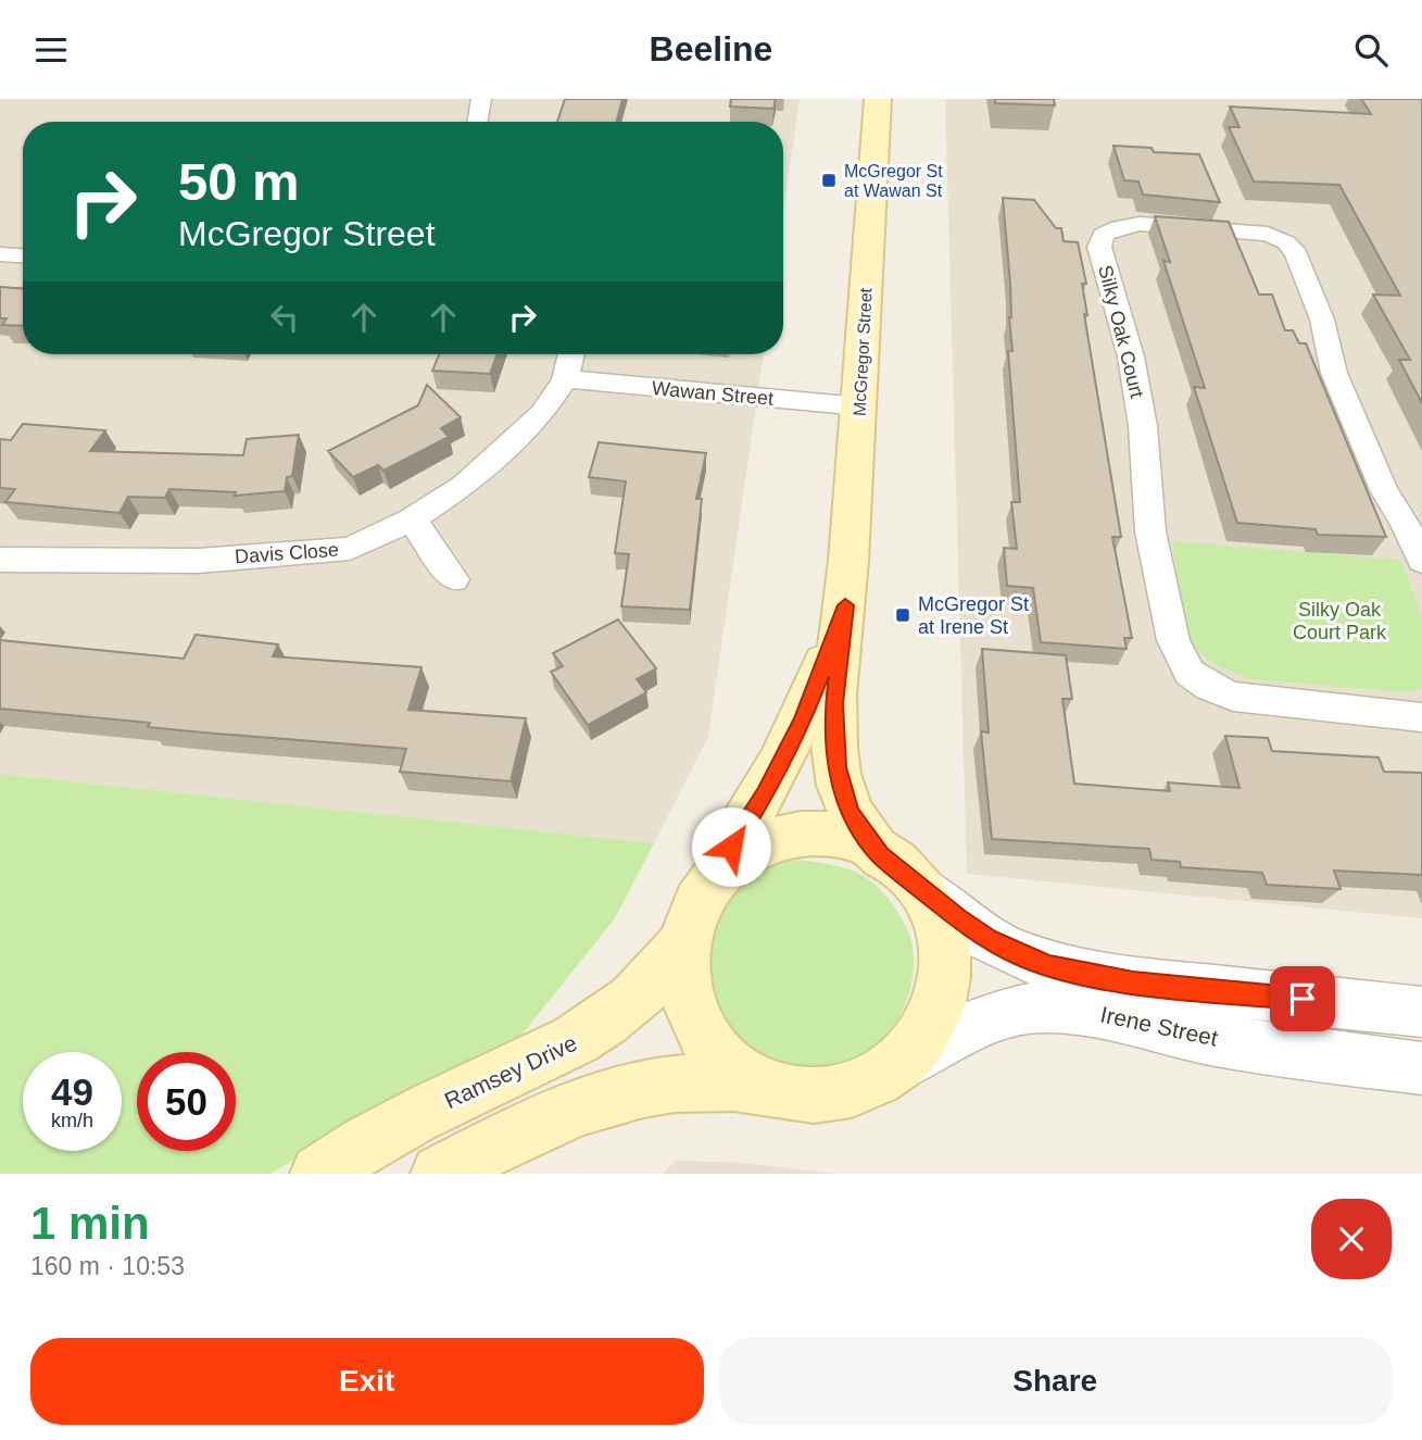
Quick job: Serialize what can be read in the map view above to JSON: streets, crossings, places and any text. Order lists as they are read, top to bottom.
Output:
{
  "streets": {
    "main road": ["McGregor Street", "Ramsey Drive"],
    "street": [
      "Silky Oak Court",
      "Wawan Street",
      "Davis Close",
      "Irene Street"
    ]
  },
  "crossings": [
    ["McGregor Street", "Wawan Street"],
    ["McGregor Street", "Irene Street"],
    ["McGregor Street", "Ramsey Drive"],
    ["Wawan Street", "Davis Close"],
    ["Irene Street", "Ramsey Drive"]
  ],
  "parks": ["Silky Oak Court Park"],
  "places": {
    "transit": ["McGregor St at Wawan St", "McGregor St at Irene St"]
  },
  "page": {
    "header": "Beeline",
    "turn": ["50 m", "McGregor Street"],
    "speed": "49 km/h",
    "limit": "50",
    "heading": ["1 min", "160 m · 10:53"],
    "buttons": ["Exit", "Share"]
  }
}
